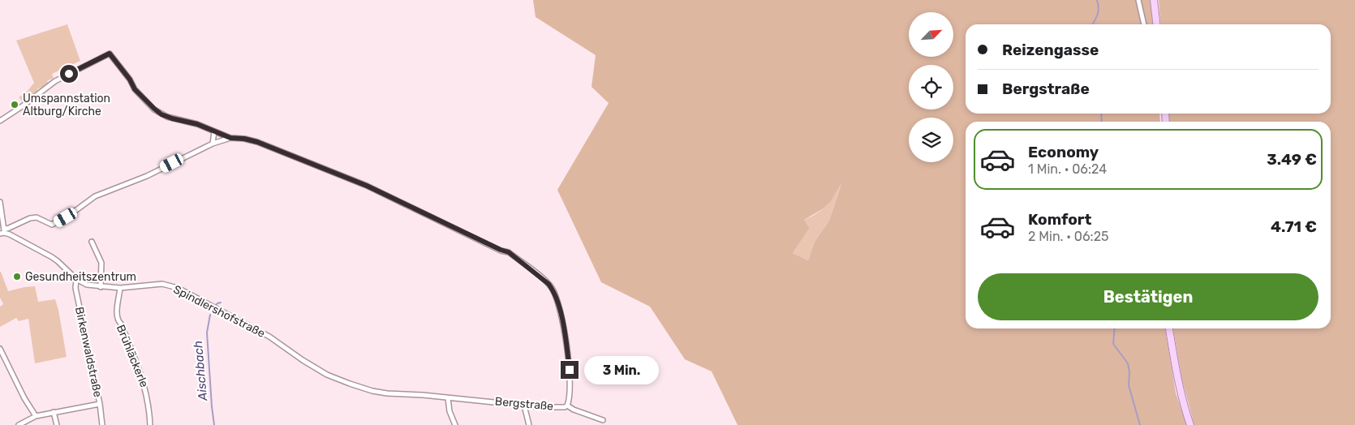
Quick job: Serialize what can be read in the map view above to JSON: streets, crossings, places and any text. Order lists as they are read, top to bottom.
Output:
{
  "streets": {
    "street": [
      "Spindlershofstraße",
      "Birkenwaldstraße",
      "Brühläckerle",
      "Bergstraße"
    ]
  },
  "crossings": [
    ["Spindlershofstraße", "Birkenwaldstraße"],
    ["Spindlershofstraße", "Brühläckerle"],
    ["Spindlershofstraße", "Bergstraße"]
  ],
  "water": ["Aischbach"],
  "places": ["Umspannstation Altburg/Kirche", "Gesundheitszentrum"],
  "north": "top right",
  "page": {
    "banner": ["Reizengasse", "Bergstraße"],
    "list": [
      {
        "name": "Economy",
        "note": "1 Min. · 06:24",
        "value": "3.49 €"
      },
      {
        "name": "Komfort",
        "note": "2 Min. · 06:25",
        "value": "4.71 €"
      }
    ],
    "buttons": "Bestätigen",
    "bubble": "3 Min."
  }
}
